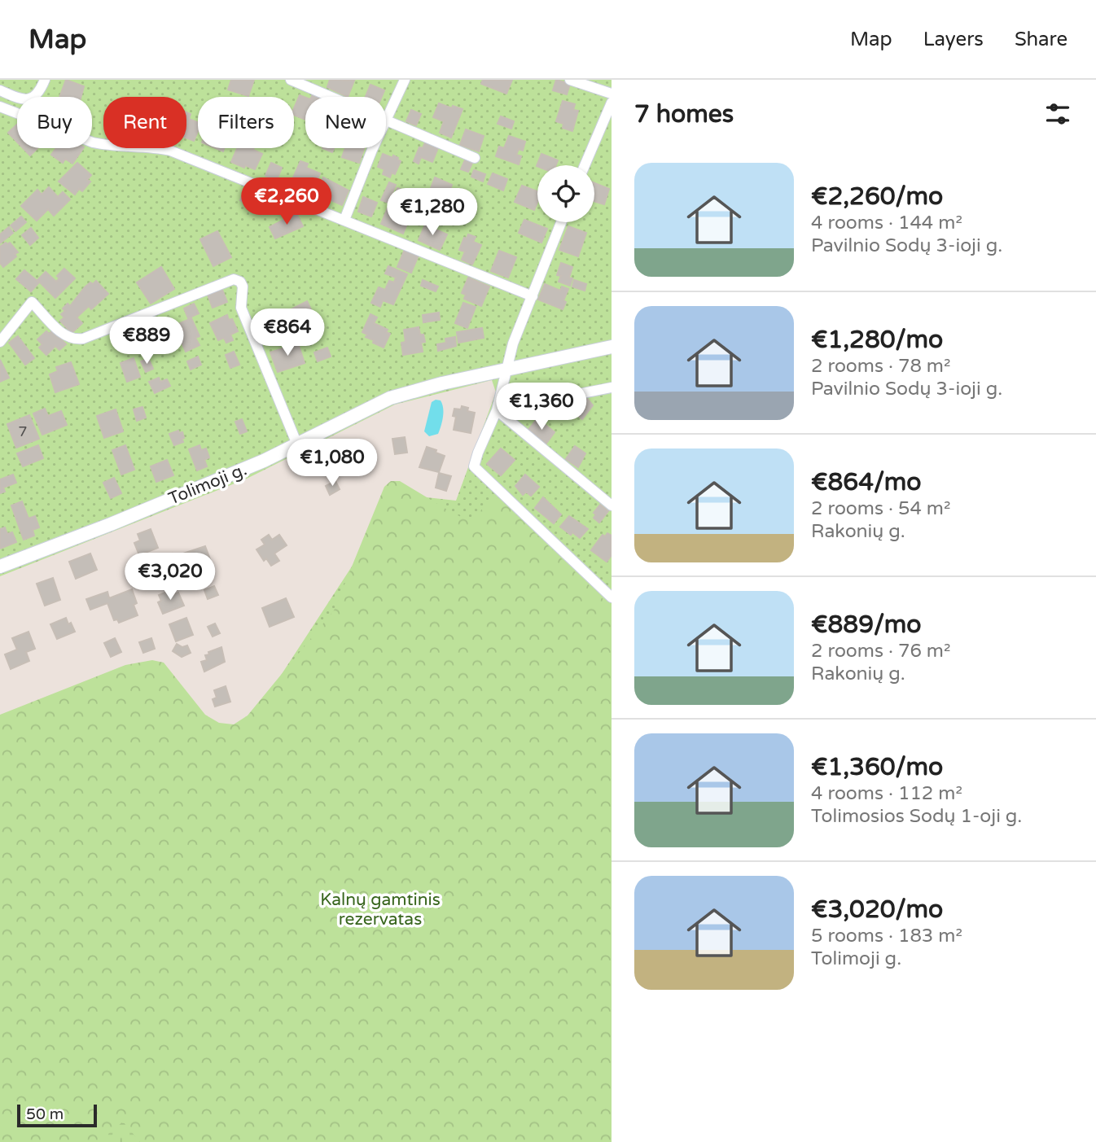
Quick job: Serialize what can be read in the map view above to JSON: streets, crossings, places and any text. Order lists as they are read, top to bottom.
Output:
{
  "streets": {
    "street": ["Tolimoji g."]
  },
  "parks": ["Kalnų gamtinis rezervatas"],
  "house_numbers": ["7"],
  "scale_bar": "50 m",
  "page": {
    "header": "Map",
    "nav": ["Map", "Layers", "Share"],
    "heading": "7 homes",
    "chip": [
      "Buy",
      "Rent",
      "Filters",
      "New"
    ],
    "list": [
      {
        "name": "€2,260/mo",
        "note": "4 rooms · 144 m² · Pavilnio Sodų 3-ioji g."
      },
      {
        "name": "€1,280/mo",
        "note": "2 rooms · 78 m² · Pavilnio Sodų 3-ioji g."
      },
      {
        "name": "€864/mo",
        "note": "2 rooms · 54 m² · Rakonių g."
      },
      {
        "name": "€889/mo",
        "note": "2 rooms · 76 m² · Rakonių g."
      },
      {
        "name": "€1,360/mo",
        "note": "4 rooms · 112 m² · Tolimosios Sodų 1-oji g."
      },
      {
        "name": "€3,020/mo",
        "note": "5 rooms · 183 m² · Tolimoji g."
      }
    ],
    "price": [
      "€2,260",
      "€1,280",
      "€864",
      "€889",
      "€1,360",
      "€1,080",
      "€3,020"
    ],
    "scale": "50 m"
  }
}
